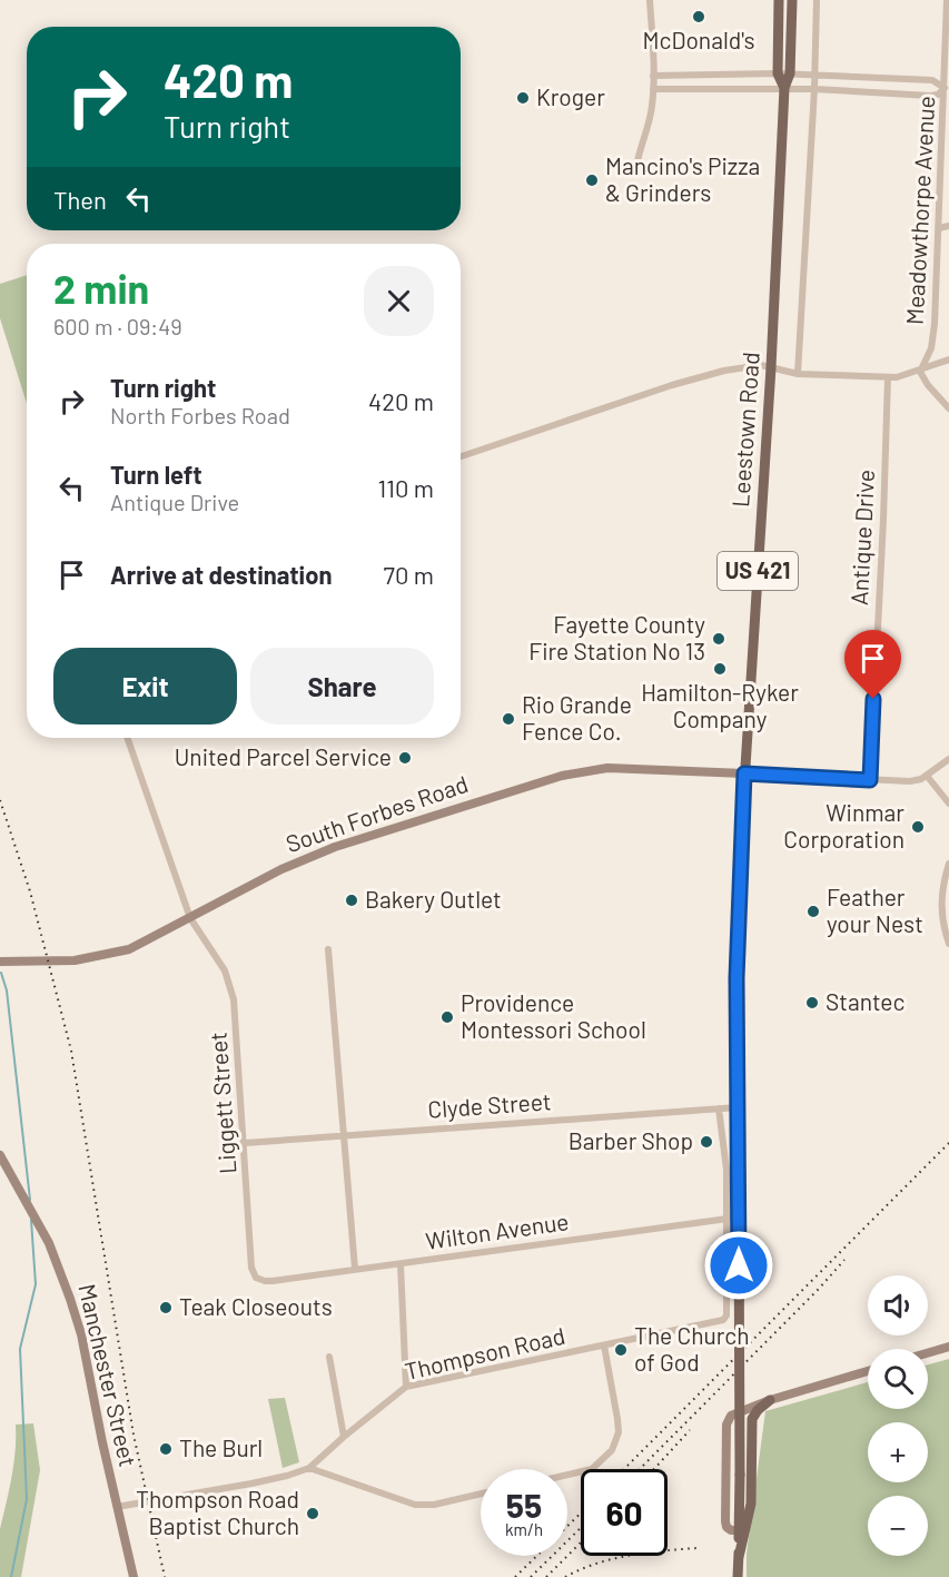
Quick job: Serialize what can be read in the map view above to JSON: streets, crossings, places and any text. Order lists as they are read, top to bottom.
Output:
{
  "streets": {
    "main road": [
      "Leestown Road",
      "US 421",
      "South Forbes Road",
      "Manchester Street"
    ],
    "street": [
      "Meadowthorpe Avenue",
      "Antique Drive",
      "Liggett Street",
      "Clyde Street",
      "Wilton Avenue",
      "Thompson Road"
    ]
  },
  "crossings": [
    ["Leestown Road", "US 421"],
    ["Leestown Road", "South Forbes Road"],
    ["US 421", "South Forbes Road"],
    ["US 421", "Clyde Street"],
    ["South Forbes Road", "Liggett Street"],
    ["Liggett Street", "Clyde Street"],
    ["Liggett Street", "Wilton Avenue"],
    ["Wilton Avenue", "Thompson Road"],
    ["Thompson Road", "Manchester Street"]
  ],
  "places": [
    "McDonald's",
    "Kroger",
    "Mancino's Pizza & Grinders",
    "Fayette County Fire Station No 13",
    "Hamilton-Ryker Company",
    "Rio Grande Fence Co.",
    "United Parcel Service",
    "Winmar Corporation",
    "Bakery Outlet",
    "Feather your Nest",
    "Stantec",
    "Providence Montessori School",
    "Barber Shop",
    "Teak Closeouts",
    "The Church of God",
    "The Burl",
    "Thompson Road Baptist Church"
  ],
  "page": {
    "turn": ["420 m", "Turn right"],
    "then": "Then",
    "heading": ["2 min", "600 m · 09:49"],
    "list": [
      {
        "name": "Turn right",
        "note": "North Forbes Road",
        "value": "420 m"
      },
      {
        "name": "Turn left",
        "note": "Antique Drive",
        "value": "110 m"
      },
      {
        "name": "Arrive at destination",
        "value": "70 m"
      }
    ],
    "buttons": ["Exit", "Share"],
    "map_buttons": ["+", "−"],
    "speed": "55 km/h",
    "limit": "60"
  }
}
